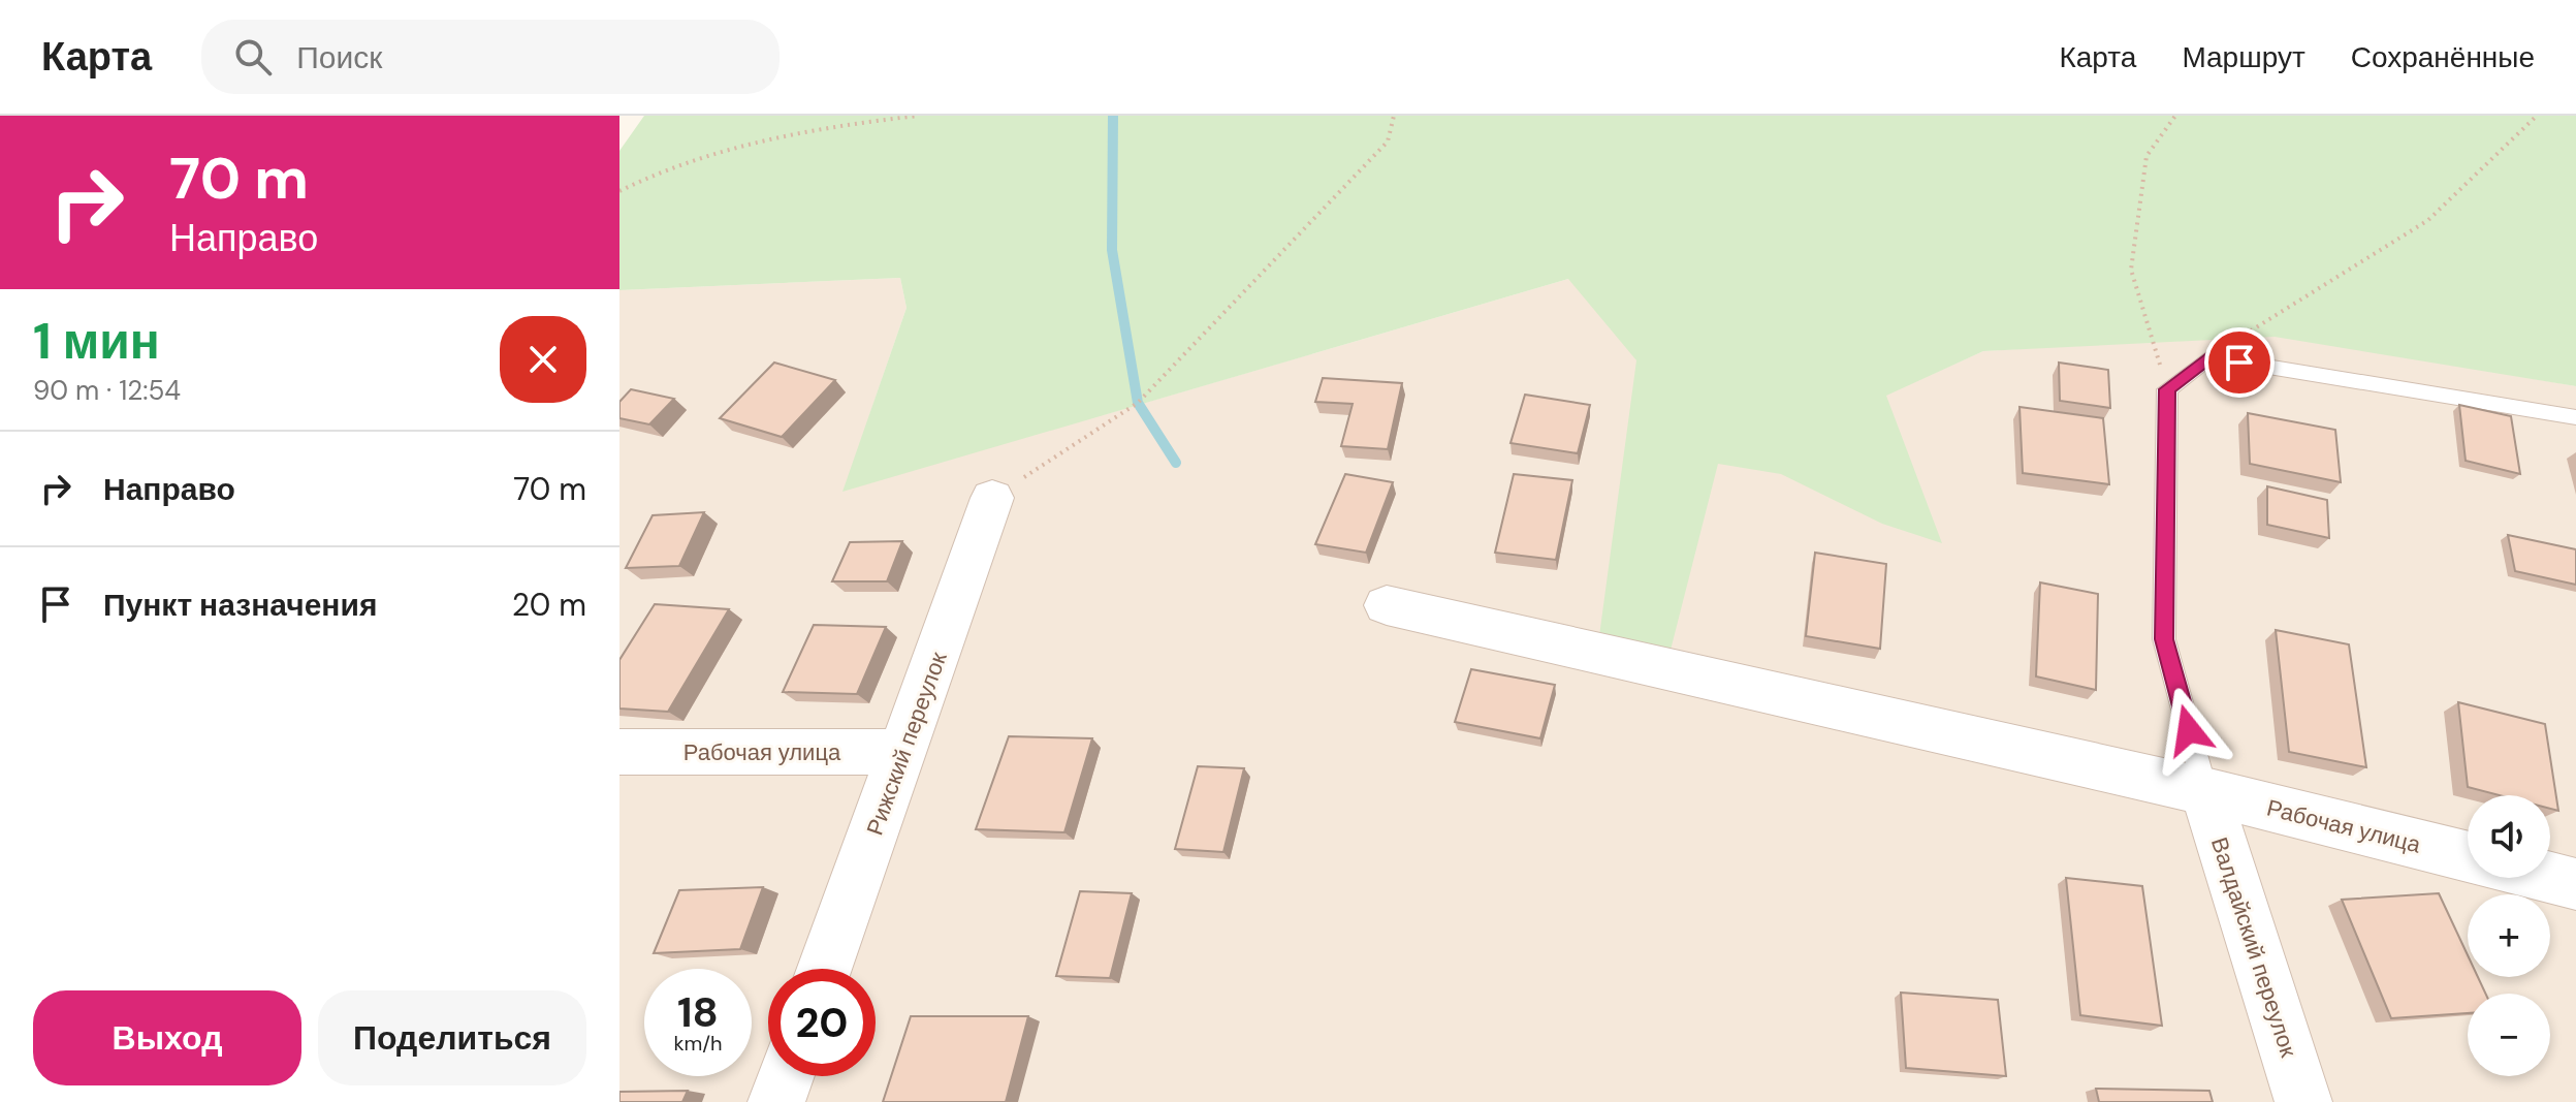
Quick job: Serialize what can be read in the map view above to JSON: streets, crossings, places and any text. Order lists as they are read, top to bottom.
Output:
{
  "streets": {
    "street": ["Рижский переулок", "Рабочая улица", "Валдайский переулок"]
  },
  "crossings": [
    ["Рижский переулок", "Рабочая улица"],
    ["Рабочая улица", "Валдайский переулок"]
  ],
  "page": {
    "header": "Карта",
    "search": "Поиск",
    "nav": ["Карта", "Маршрут", "Сохранённые"],
    "turn": ["70 m", "Направо"],
    "heading": ["1 мин", "90 m · 12:54"],
    "list": [
      {
        "name": "Направо",
        "value": "70 m"
      },
      {
        "name": "Пункт назначения",
        "value": "20 m"
      }
    ],
    "map_buttons": ["+", "−"],
    "speed": "18 km/h",
    "limit": "20",
    "buttons": ["Выход", "Поделиться"]
  }
}
